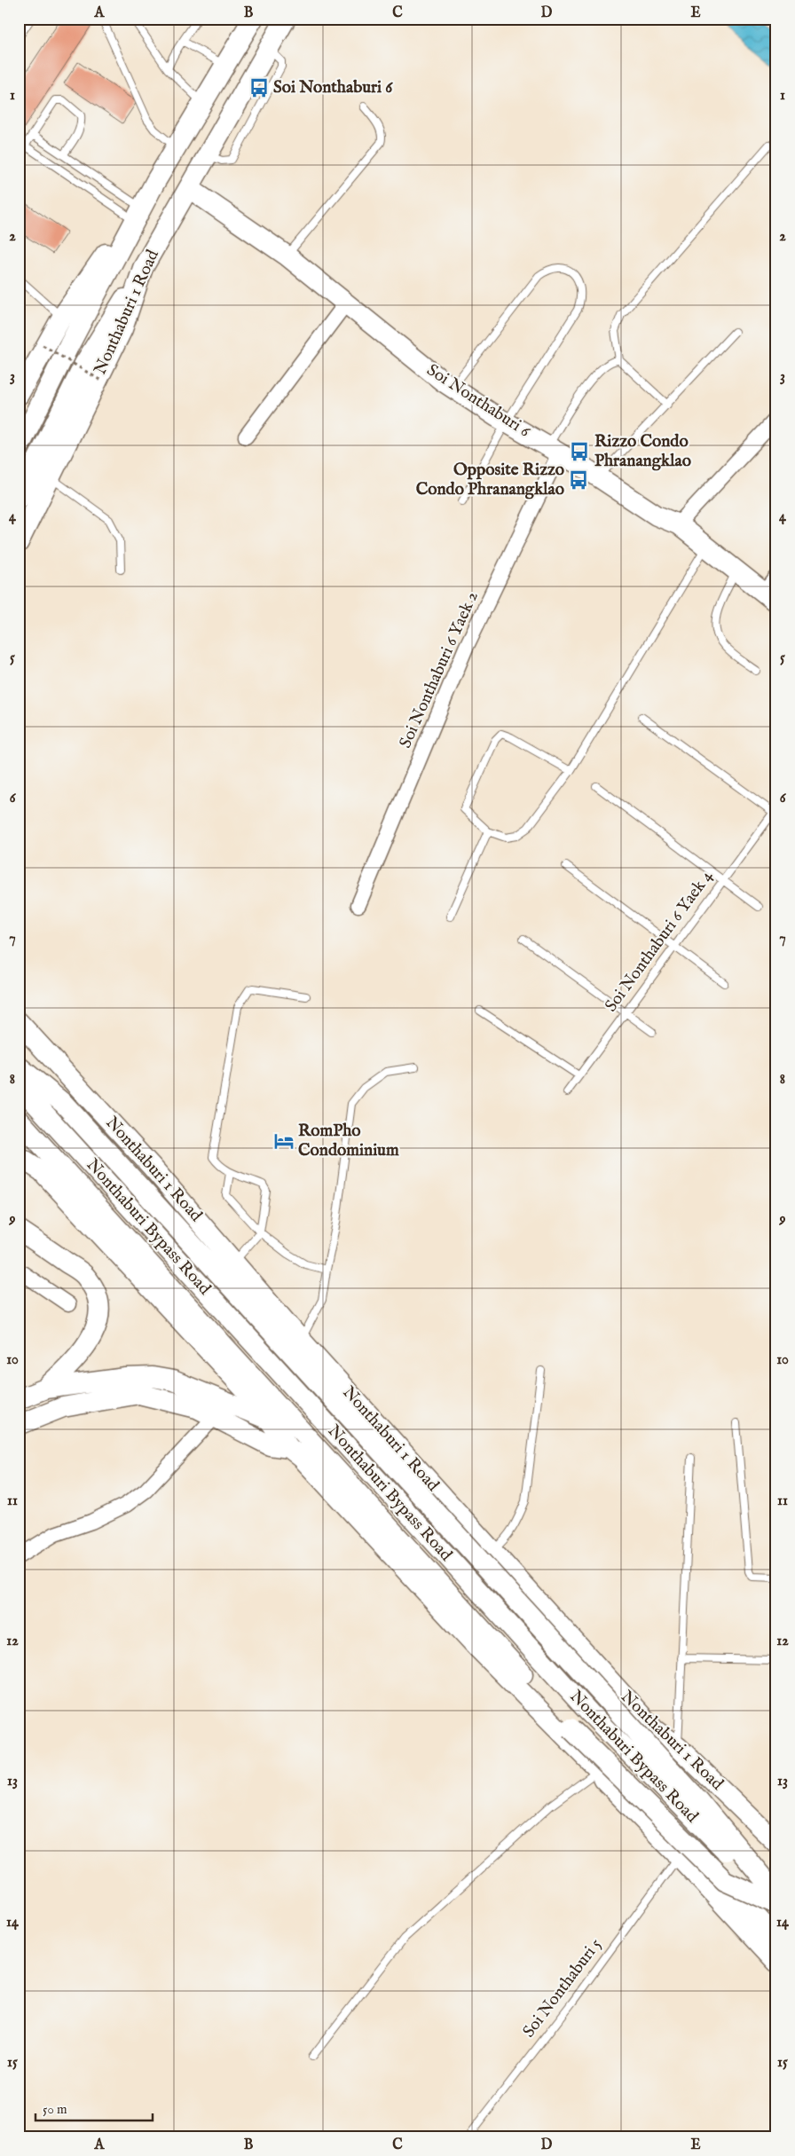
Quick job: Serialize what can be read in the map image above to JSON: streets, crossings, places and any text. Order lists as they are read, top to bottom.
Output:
{
  "streets": {
    "main road": ["Nonthaburi 1 Road", "Soi Nonthaburi 6", "Nonthaburi Bypass Road"],
    "street": ["Soi Nonthaburi 6 Yaek 2"],
    "lane": ["Soi Nonthaburi 6 Yaek 4", "Soi Nonthaburi 5"]
  },
  "crossings": [
    ["Nonthaburi 1 Road", "Soi Nonthaburi 6"],
    ["Soi Nonthaburi 6", "Soi Nonthaburi 6 Yaek 2"]
  ],
  "places": {
    "bus stop": ["Soi Nonthaburi 6", "Rizzo Condo Phranangklao", "Opposite Rizzo Condo Phranangklao"],
    "hotel": ["RomPho Condominium"]
  },
  "scale_bar": "50 m",
  "grid": {
    "columns": [
      "A",
      "B",
      "C",
      "D",
      "E"
    ],
    "rows": [
      "1",
      "2",
      "3",
      "4",
      "5",
      "6",
      "7",
      "8",
      "9",
      "10",
      "11",
      "12",
      "13",
      "14",
      "15"
    ]
  }
}
